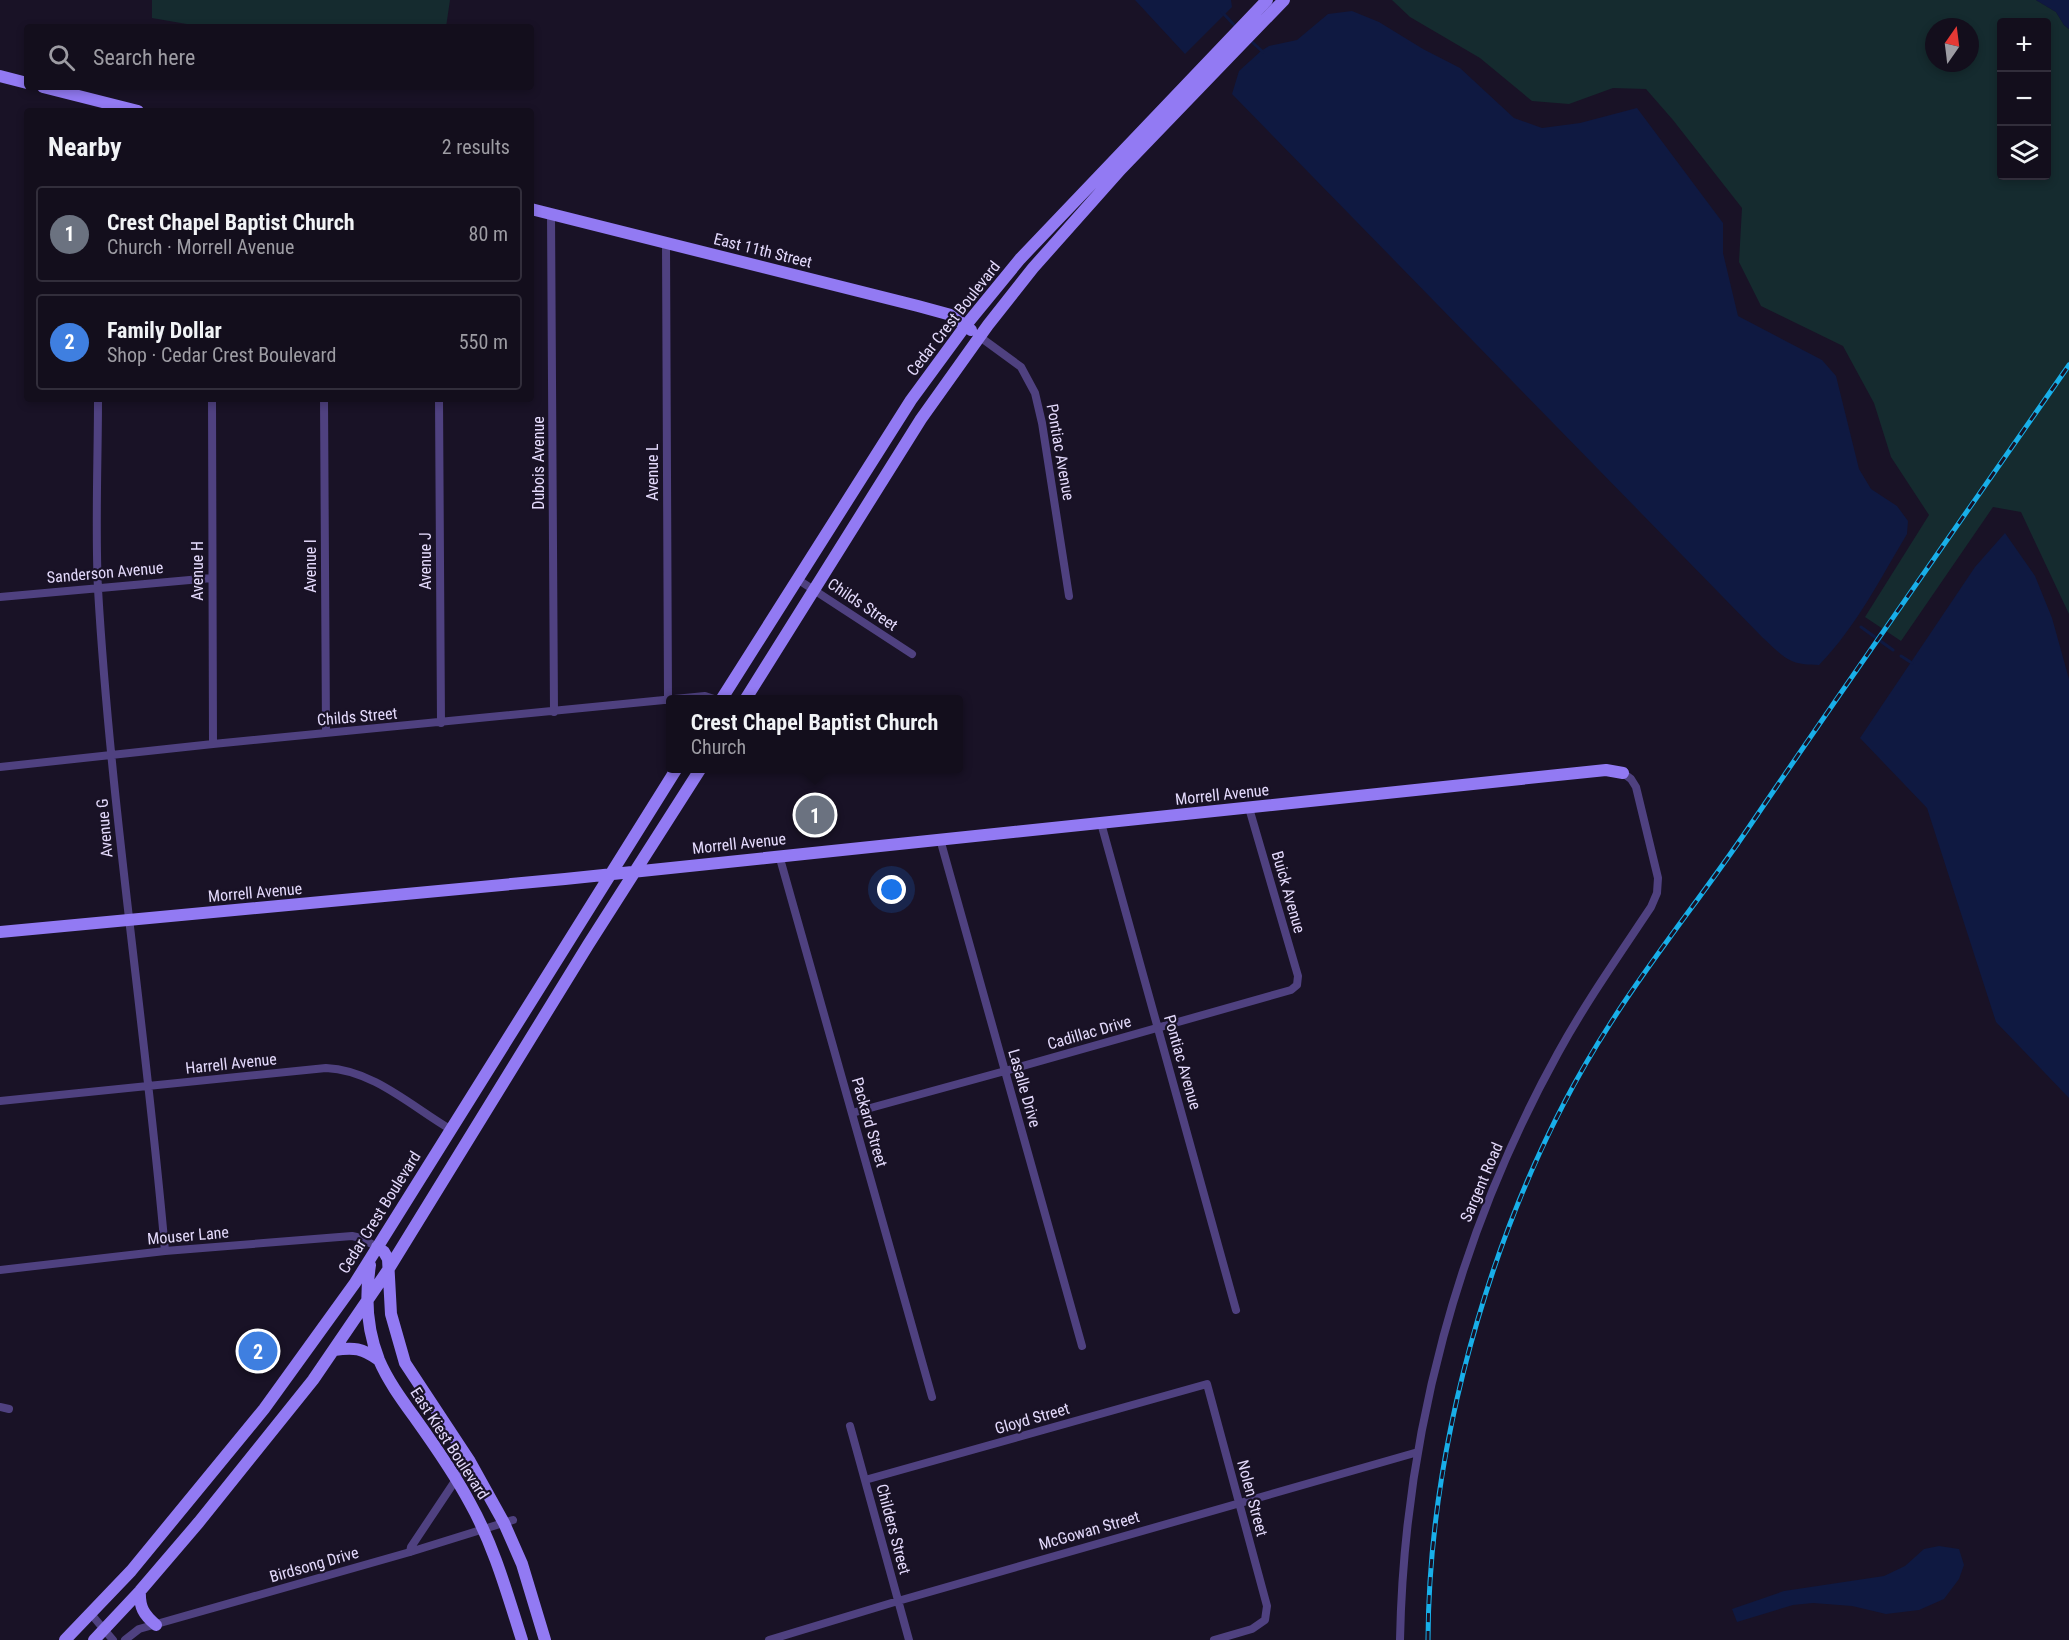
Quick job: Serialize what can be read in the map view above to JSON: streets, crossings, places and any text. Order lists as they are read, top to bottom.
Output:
{
  "streets": {
    "main road": [
      "East 11th Street",
      "Cedar Crest Boulevard",
      "Morrell Avenue",
      "East Kiest Boulevard"
    ],
    "street": [
      "Pontiac Avenue",
      "Dubois Avenue",
      "Avenue L",
      "Avenue J",
      "Avenue I",
      "Avenue H",
      "Sanderson Avenue",
      "Childs Street",
      "Avenue G",
      "Buick Avenue",
      "Cadillac Drive",
      "Harrell Avenue",
      "Lasalle Drive",
      "Packard Street",
      "Sargent Road",
      "Mouser Lane",
      "Gloyd Street",
      "Nolen Street",
      "Childers Street",
      "McGowan Street",
      "Birdsong Drive"
    ]
  },
  "crossings": [
    ["East 11th Street", "Cedar Crest Boulevard"],
    ["East 11th Street", "Pontiac Avenue"],
    ["East 11th Street", "Dubois Avenue"],
    ["East 11th Street", "Avenue L"],
    ["Cedar Crest Boulevard", "Pontiac Avenue"],
    ["Cedar Crest Boulevard", "Childs Street"],
    ["Cedar Crest Boulevard", "Morrell Avenue"],
    ["Cedar Crest Boulevard", "Harrell Avenue"],
    ["Cedar Crest Boulevard", "Mouser Lane"],
    ["Cedar Crest Boulevard", "East Kiest Boulevard"],
    ["Pontiac Avenue", "Morrell Avenue"],
    ["Pontiac Avenue", "Cadillac Drive"],
    ["Dubois Avenue", "Childs Street"],
    ["Avenue J", "Childs Street"],
    ["Avenue I", "Childs Street"],
    ["Avenue H", "Sanderson Avenue"],
    ["Avenue H", "Childs Street"],
    ["Sanderson Avenue", "Avenue G"],
    ["Childs Street", "Avenue G"],
    ["Morrell Avenue", "Avenue G"],
    ["Morrell Avenue", "Buick Avenue"],
    ["Morrell Avenue", "Lasalle Drive"],
    ["Morrell Avenue", "Packard Street"],
    ["Morrell Avenue", "Sargent Road"],
    ["Avenue G", "Harrell Avenue"],
    ["Avenue G", "Mouser Lane"],
    ["Buick Avenue", "Cadillac Drive"],
    ["Cadillac Drive", "Lasalle Drive"],
    ["Cadillac Drive", "Packard Street"],
    ["Sargent Road", "McGowan Street"],
    ["Gloyd Street", "Nolen Street"],
    ["Gloyd Street", "Childers Street"],
    ["East Kiest Boulevard", "Birdsong Drive"],
    ["Nolen Street", "McGowan Street"],
    ["Childers Street", "McGowan Street"]
  ],
  "north": "top",
  "page": {
    "map_buttons": ["+", "−"],
    "search": "Search here",
    "heading": ["Nearby", "2 results"],
    "list": [
      {
        "mark": "1",
        "name": "Crest Chapel Baptist Church",
        "note": "Church · Morrell Avenue",
        "value": "80 m"
      },
      {
        "mark": "2",
        "name": "Family Dollar",
        "note": "Shop · Cedar Crest Boulevard",
        "value": "550 m"
      }
    ],
    "popup": ["Crest Chapel Baptist Church", "Church"],
    "pins": ["1", "2"]
  }
}
